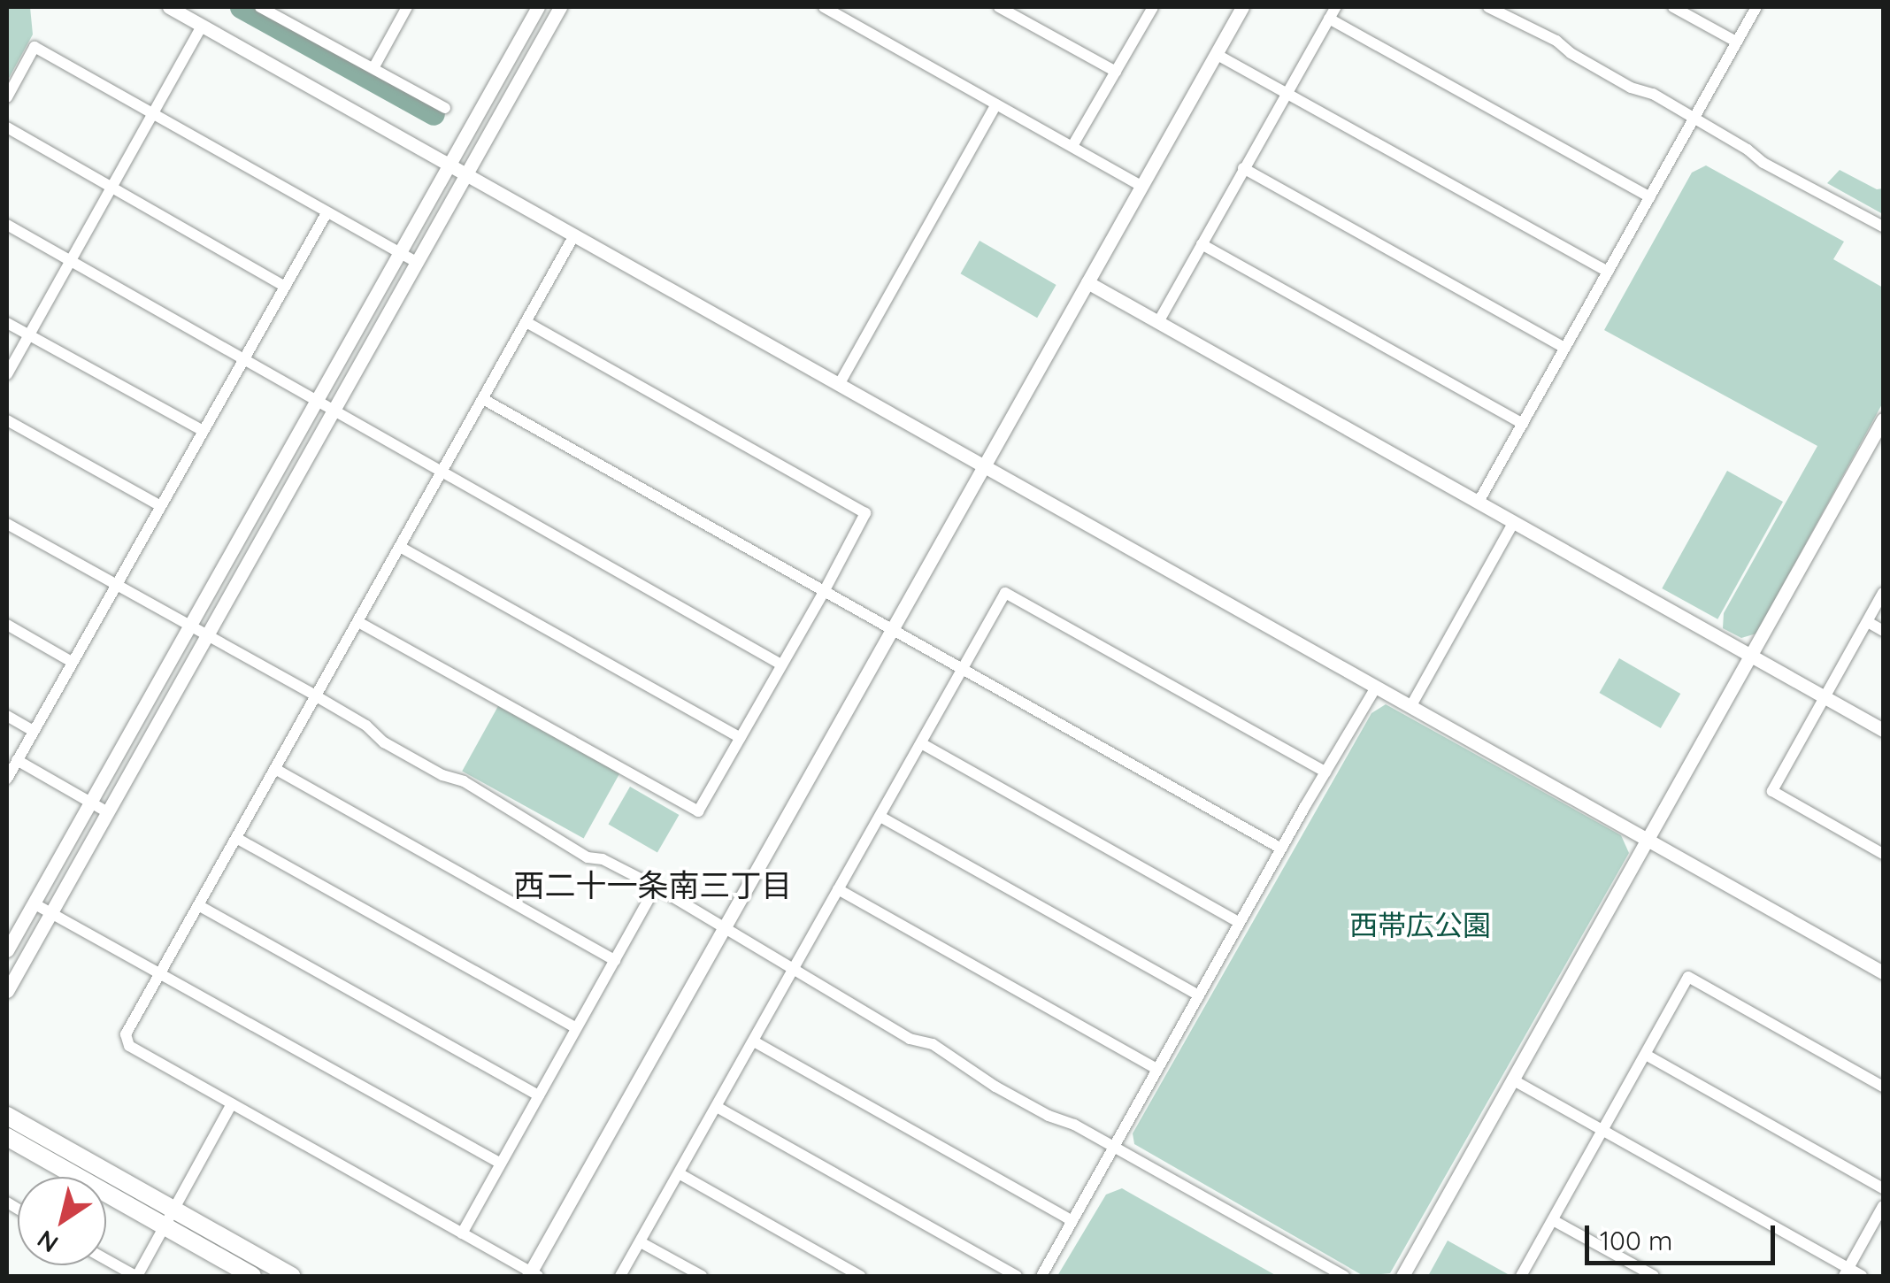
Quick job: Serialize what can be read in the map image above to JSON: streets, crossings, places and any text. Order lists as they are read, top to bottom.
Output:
{
  "districts": ["西二十一条南三丁目"],
  "parks": ["西帯広公園"],
  "scale_bar": "100 m",
  "north": "bottom left"
}
